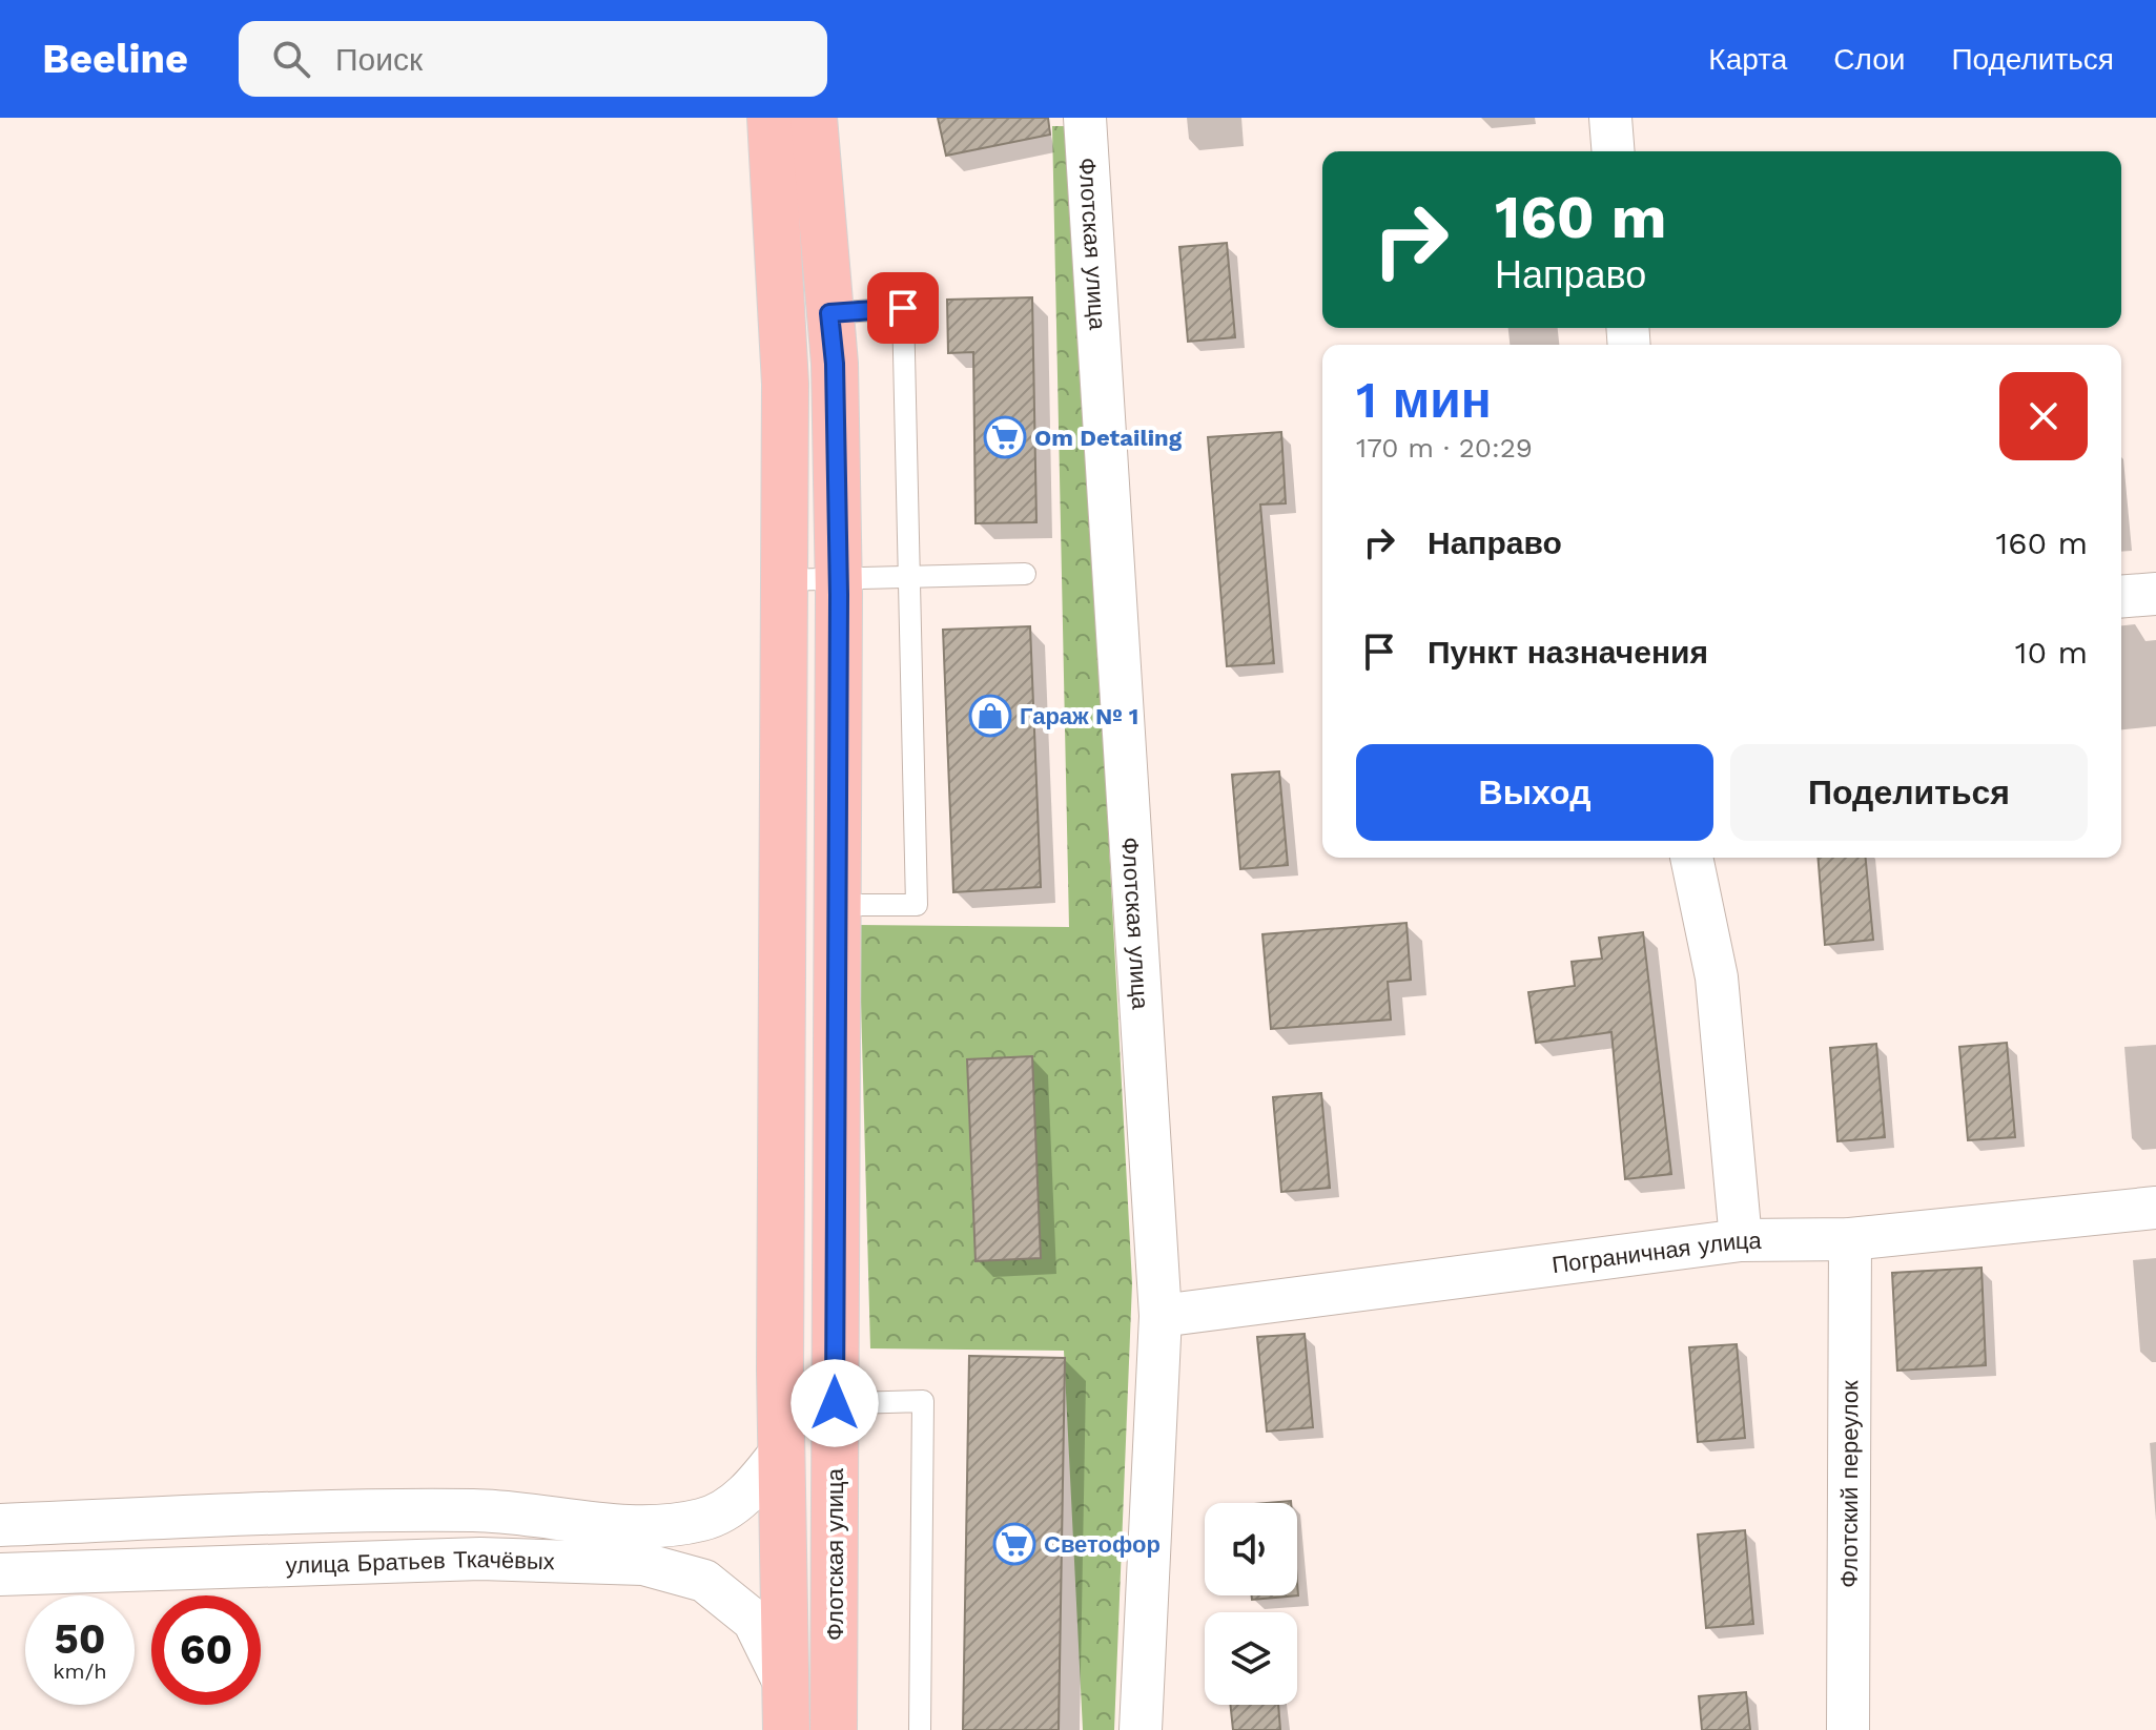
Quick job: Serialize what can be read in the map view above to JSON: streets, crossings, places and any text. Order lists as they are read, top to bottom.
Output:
{
  "streets": {
    "main road": ["Флотская улица"],
    "street": ["Пограничная улица", "Флотский переулок", "улица Братьев Ткачёвых"]
  },
  "crossings": [
    ["Флотская улица", "Пограничная улица"],
    ["Пограничная улица", "Флотский переулок"]
  ],
  "places": {
    "supermarket": ["Om Detailing", "Светофор"],
    "shop": ["Гараж № 1"]
  },
  "page": {
    "header": "Beeline",
    "search": "Поиск",
    "nav": ["Карта", "Слои", "Поделиться"],
    "turn": ["160 m", "Направо"],
    "heading": ["1 мин", "170 m · 20:29"],
    "list": [
      {
        "name": "Направо",
        "value": "160 m"
      },
      {
        "name": "Пункт назначения",
        "value": "10 m"
      }
    ],
    "buttons": ["Выход", "Поделиться"],
    "speed": "50 km/h",
    "limit": "60"
  }
}
